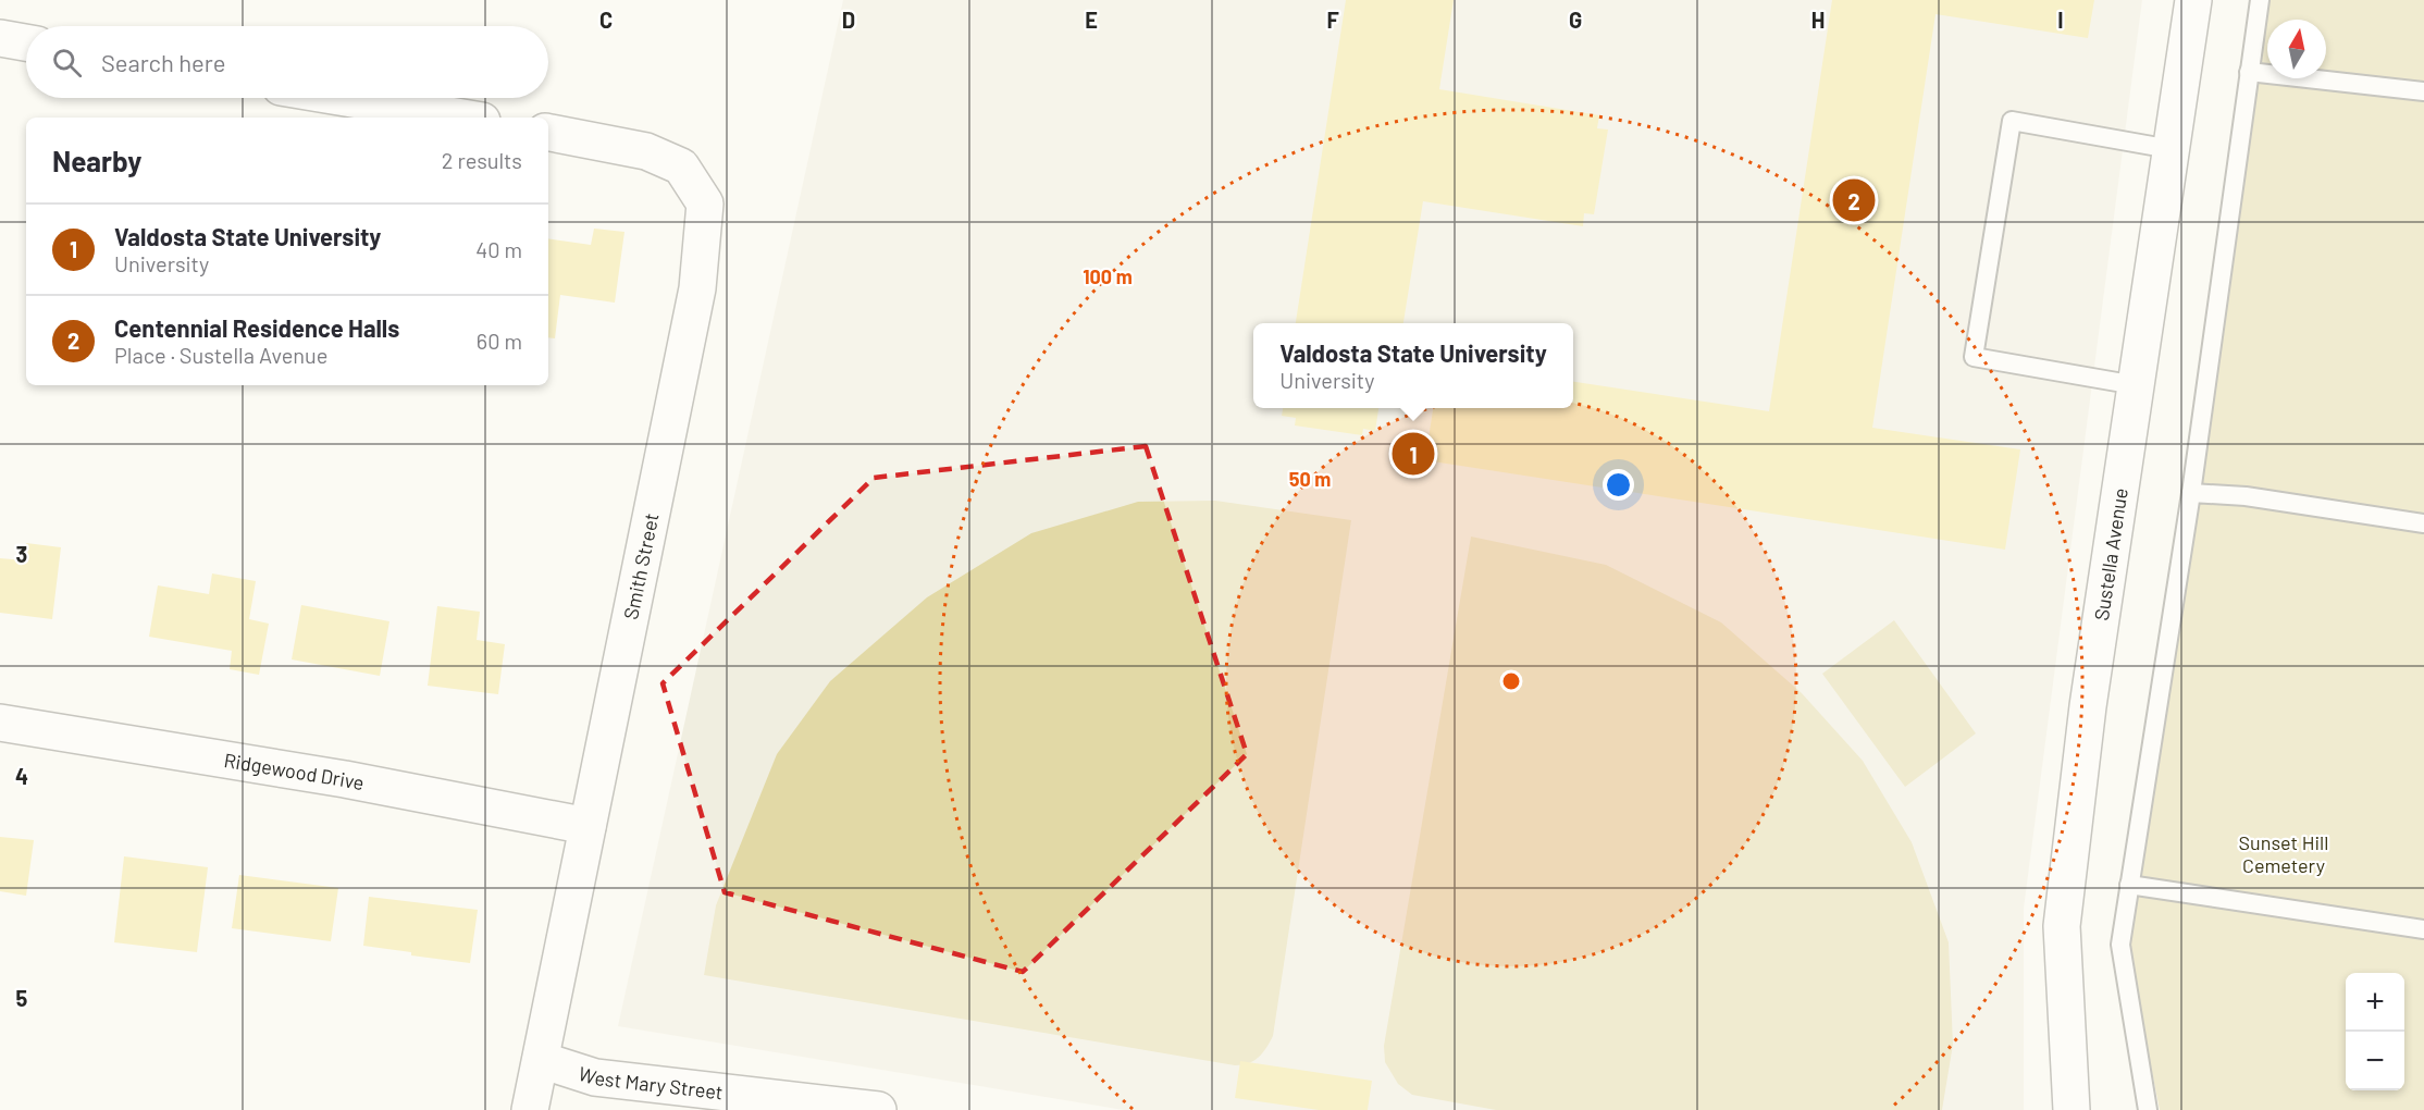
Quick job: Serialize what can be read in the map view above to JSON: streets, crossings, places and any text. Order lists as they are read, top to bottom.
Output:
{
  "streets": {
    "street": [
      "Sustella Avenue",
      "Smith Street",
      "Ridgewood Drive",
      "West Mary Street"
    ]
  },
  "crossings": [
    ["Smith Street", "Ridgewood Drive"],
    ["Smith Street", "West Mary Street"]
  ],
  "parks": ["Sunset Hill Cemetery"],
  "north": "top",
  "page": {
    "search": "Search here",
    "heading": ["Nearby", "2 results"],
    "pins": ["2", "1"],
    "list": [
      {
        "mark": "1",
        "name": "Valdosta State University",
        "note": "University",
        "value": "40 m"
      },
      {
        "mark": "2",
        "name": "Centennial Residence Halls",
        "note": "Place · Sustella Avenue",
        "value": "60 m"
      }
    ],
    "popup": ["Valdosta State University", "University"],
    "map_buttons": ["+", "−"]
  },
  "grid": {
    "columns": [
      "C",
      "D",
      "E",
      "F",
      "G",
      "H",
      "I"
    ],
    "rows": ["3", "4", "5"]
  },
  "rings": ["100 m", "50 m"]
}
